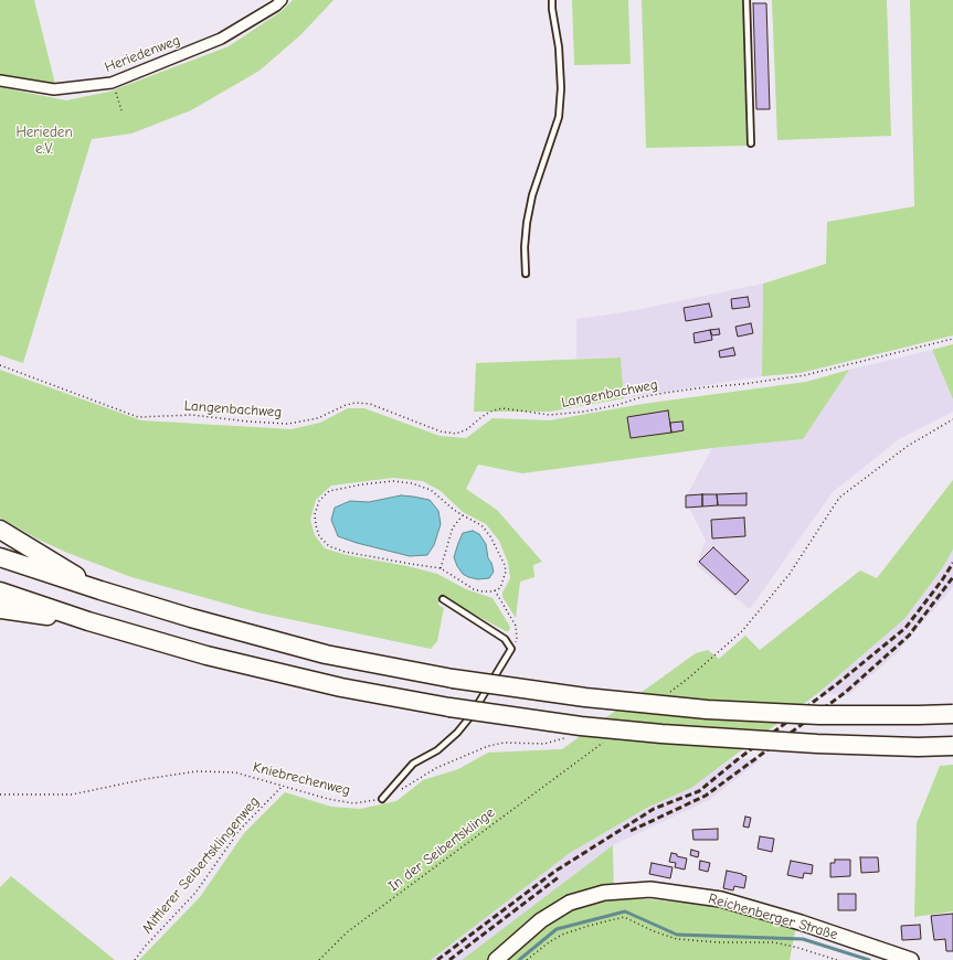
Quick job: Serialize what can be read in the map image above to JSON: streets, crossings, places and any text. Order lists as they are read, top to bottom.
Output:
{
  "streets": {
    "main road": ["Reichenberger Straße"],
    "street": ["Heriedenweg"],
    "path": [
      "Langenbachweg",
      "Kniebrechenweg",
      "In der Seibertsklinge",
      "Mittlerer Seibertsklingenweg"
    ]
  },
  "crossings": [
    ["Kniebrechenweg", "Mittlerer Seibertsklingenweg"]
  ],
  "parks": ["Herieden e.V."]
}
